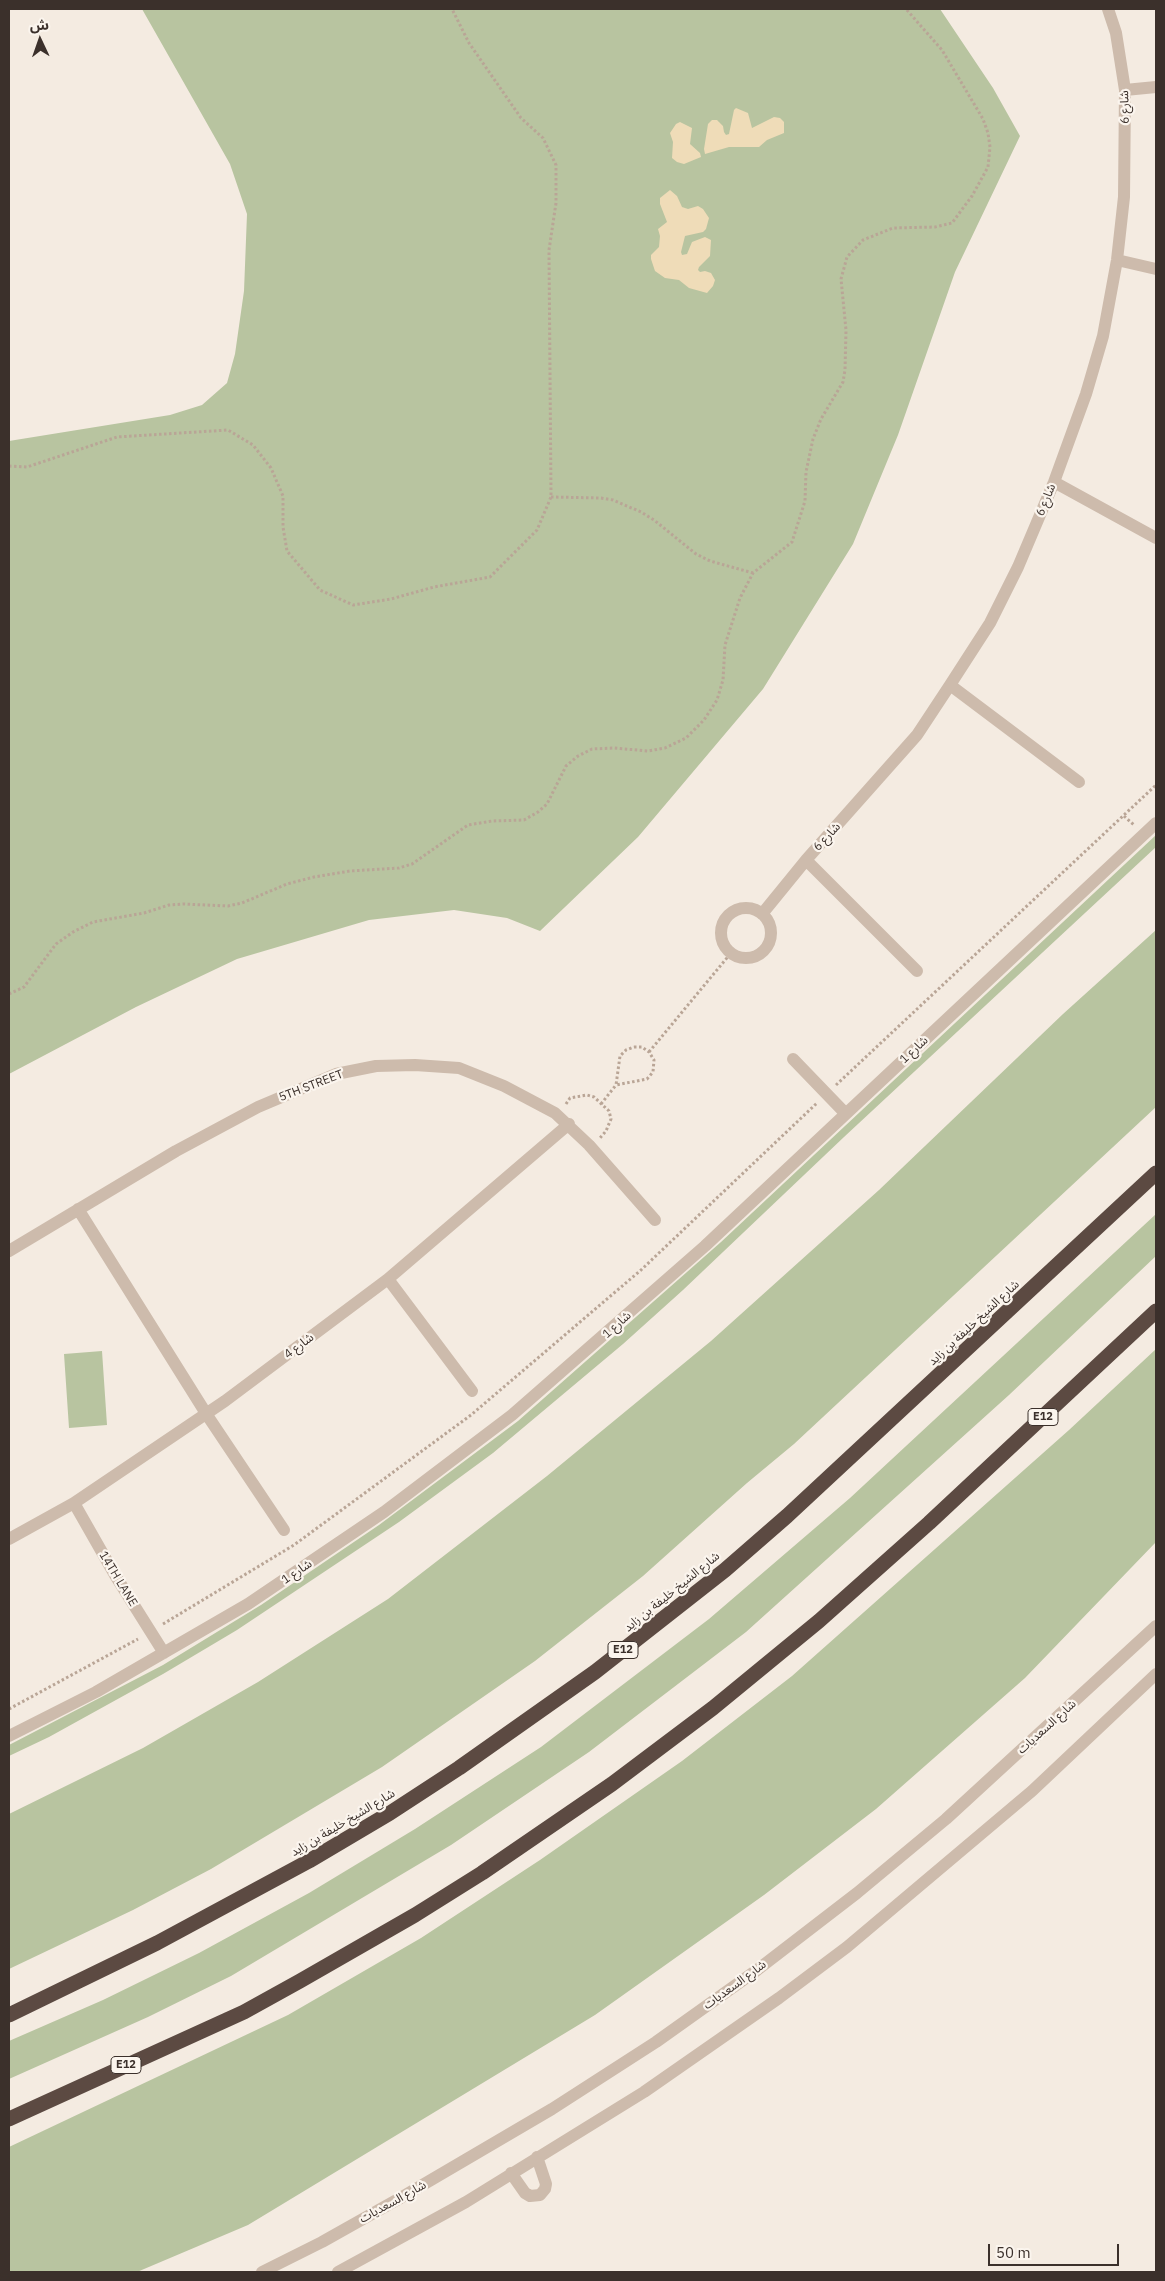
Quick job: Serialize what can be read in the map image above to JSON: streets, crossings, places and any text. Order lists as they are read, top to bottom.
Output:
{
  "streets": {
    "highway": ["شارع الشيخ خليفة بن زايد", "E12"],
    "street": [
      "شارع 6",
      "شارع 1",
      "5TH STREET",
      "شارع 4",
      "14TH LANE",
      "شارع السعديات"
    ]
  },
  "crossings": [
    ["شارع 1", "14TH LANE"],
    ["5TH STREET", "شارع 4"],
    ["شارع 4", "14TH LANE"]
  ],
  "scale_bar": "50 m",
  "north": "top"
}
